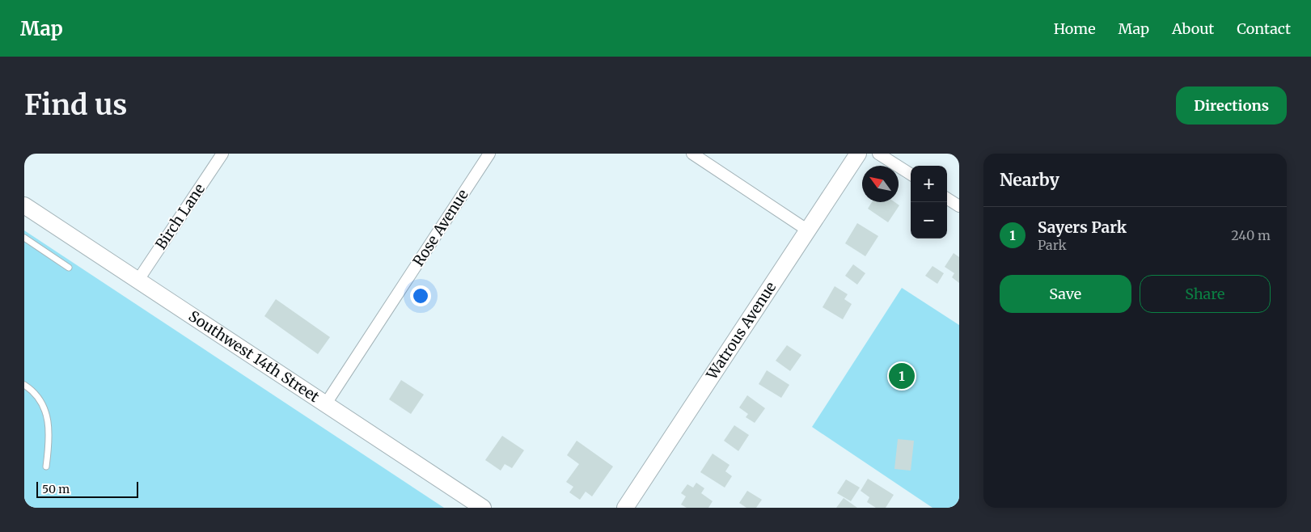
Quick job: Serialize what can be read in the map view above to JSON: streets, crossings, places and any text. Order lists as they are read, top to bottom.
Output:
{
  "streets": {
    "street": [
      "Birch Lane",
      "Rose Avenue",
      "Watrous Avenue",
      "Southwest 14th Street"
    ]
  },
  "crossings": [
    ["Birch Lane", "Southwest 14th Street"],
    ["Rose Avenue", "Southwest 14th Street"]
  ],
  "scale_bar": "50 m",
  "north": "top left",
  "page": {
    "header": "Map",
    "nav": [
      "Home",
      "Map",
      "About",
      "Contact"
    ],
    "buttons": [
      "Directions",
      ["Save", "Share"]
    ],
    "title": "Find us",
    "heading": "Nearby",
    "map_buttons": ["+", "−"],
    "list": [
      {
        "mark": "1",
        "name": "Sayers Park",
        "note": "Park",
        "value": "240 m"
      }
    ],
    "pins": "1",
    "scale": "50 m"
  }
}
